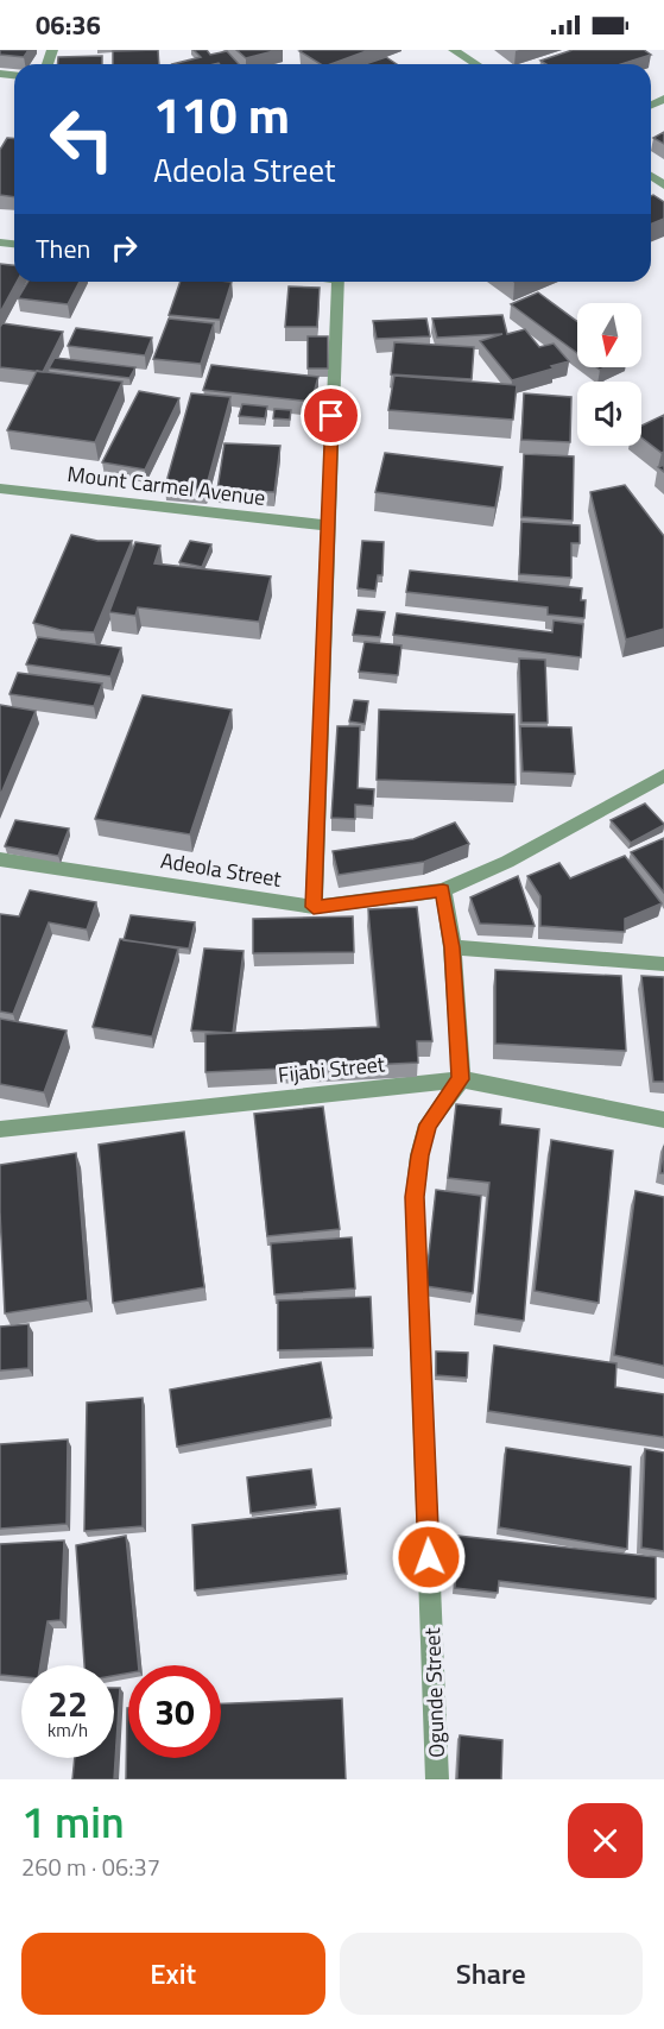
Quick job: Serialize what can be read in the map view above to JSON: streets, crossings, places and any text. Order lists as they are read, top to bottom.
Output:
{
  "streets": {
    "street": [
      "Mount Carmel Avenue",
      "Adeola Street",
      "Fijabi Street",
      "Ogunde Street"
    ]
  },
  "crossings": [
    ["Fijabi Street", "Ogunde Street"]
  ],
  "north": "bottom",
  "page": {
    "status": "06:36",
    "turn": ["110 m", "Adeola Street"],
    "then": "Then",
    "speed": "22 km/h",
    "limit": "30",
    "heading": ["1 min", "260 m · 06:37"],
    "buttons": ["Exit", "Share"]
  }
}
